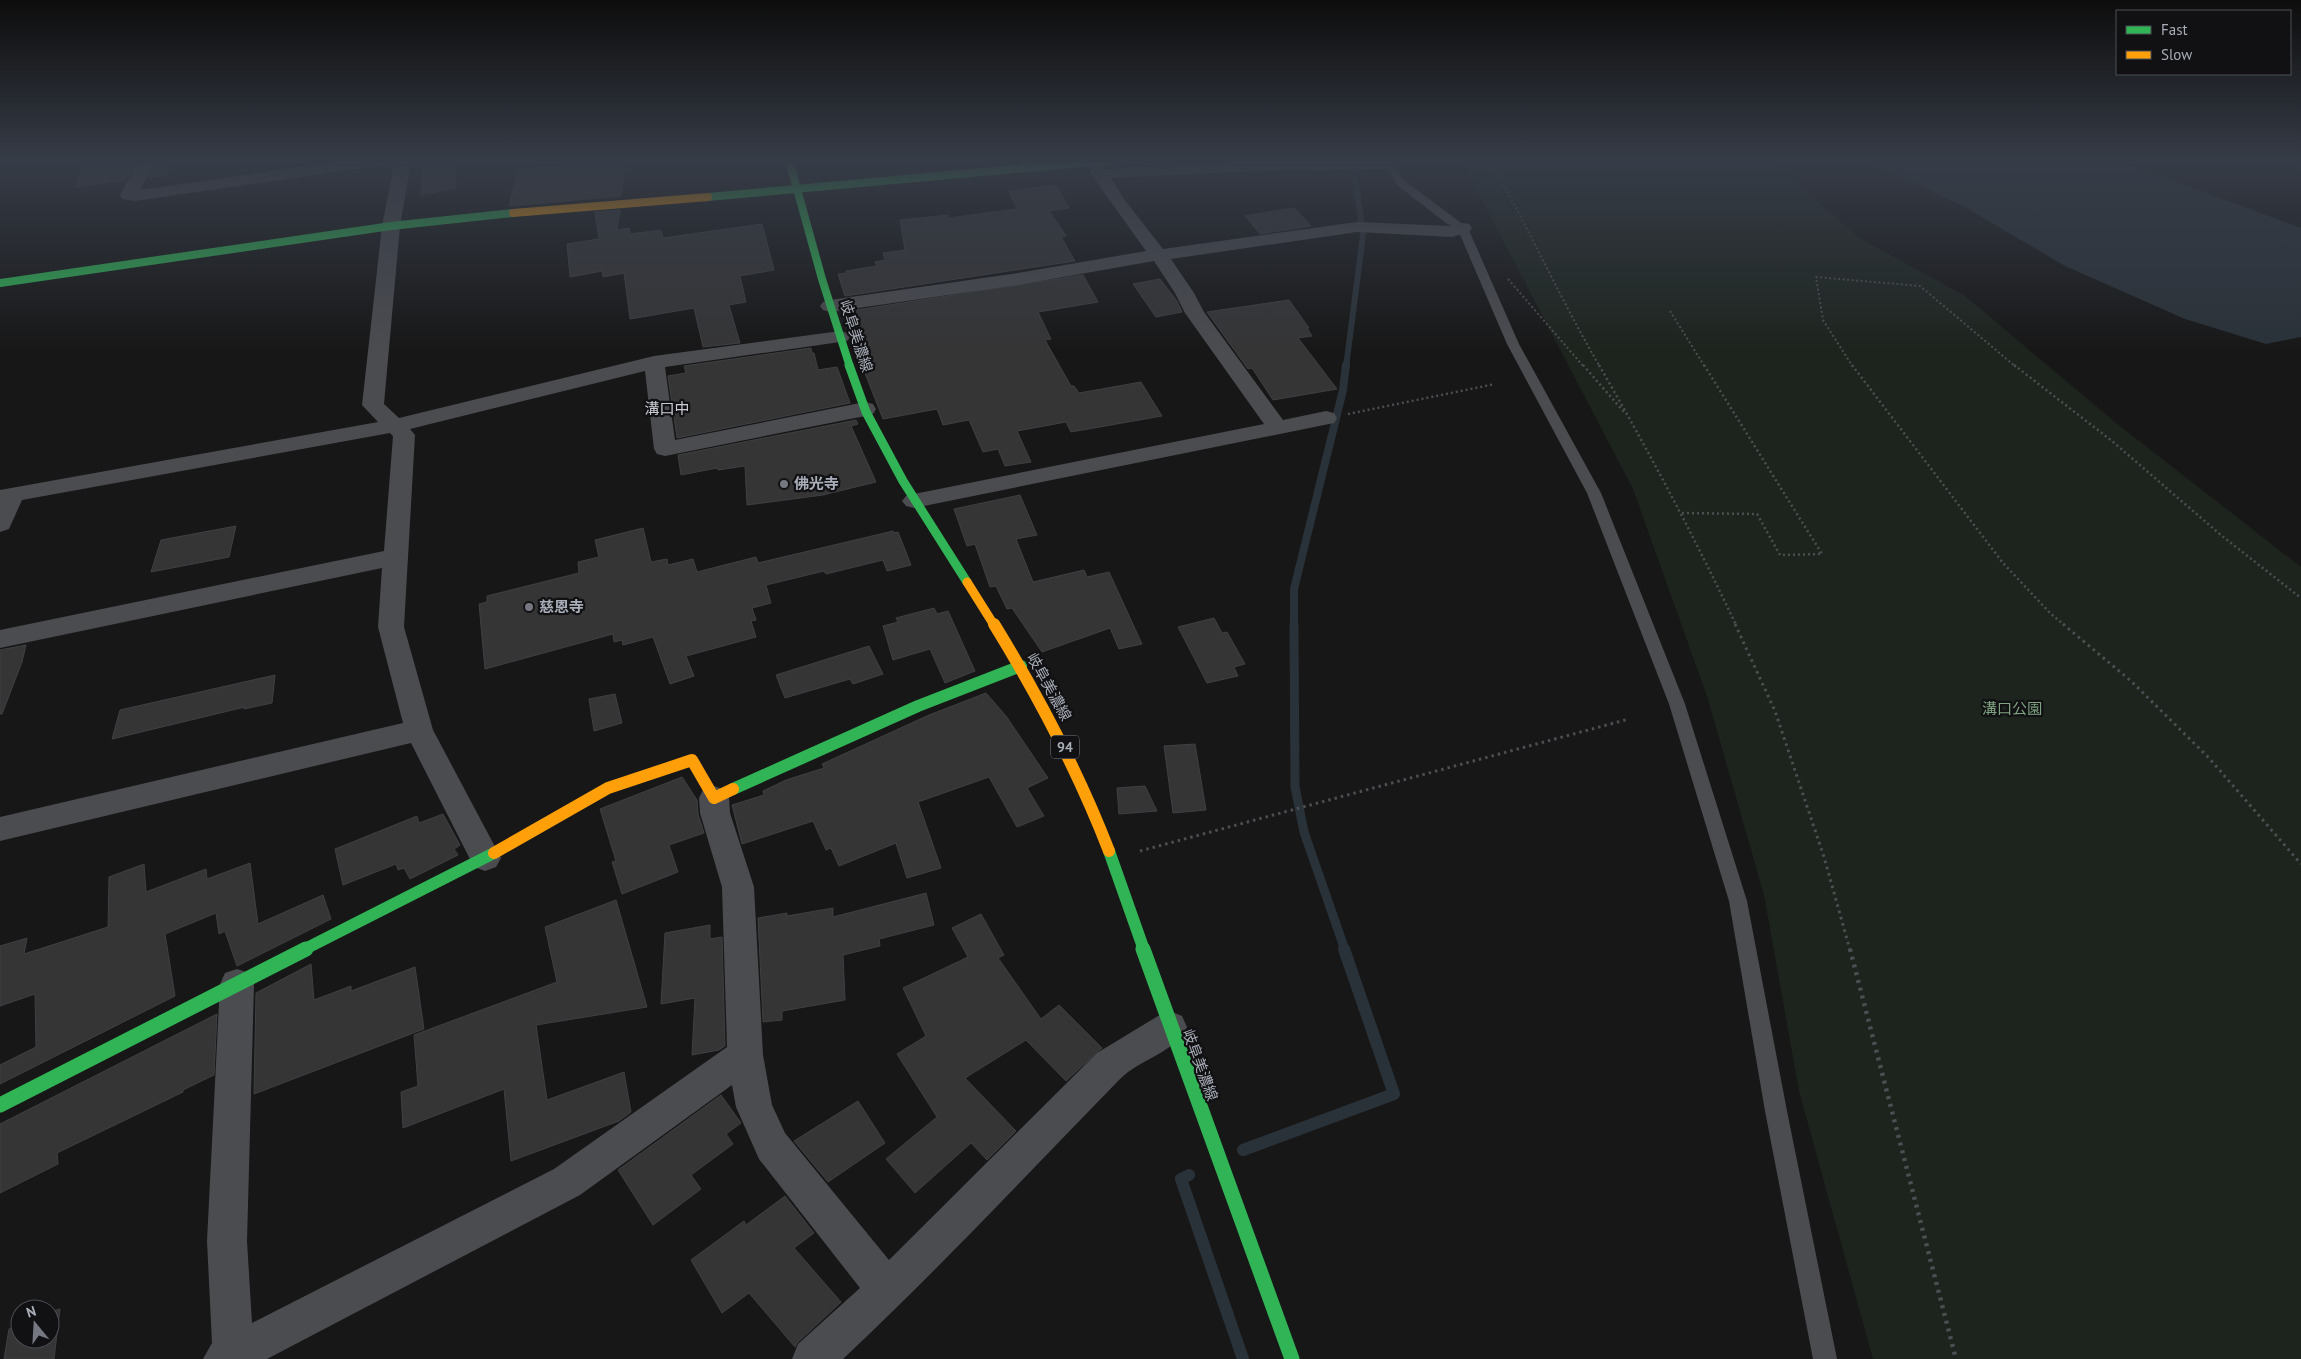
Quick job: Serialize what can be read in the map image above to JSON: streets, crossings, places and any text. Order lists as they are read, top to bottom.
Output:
{
  "streets": {
    "main road": ["岐阜美濃線", "94"]
  },
  "districts": ["溝口中"],
  "parks": ["溝口公園"],
  "places": ["佛光寺", "慈恩寺"],
  "legend": ["Fast", "Slow"],
  "north": "top"
}
